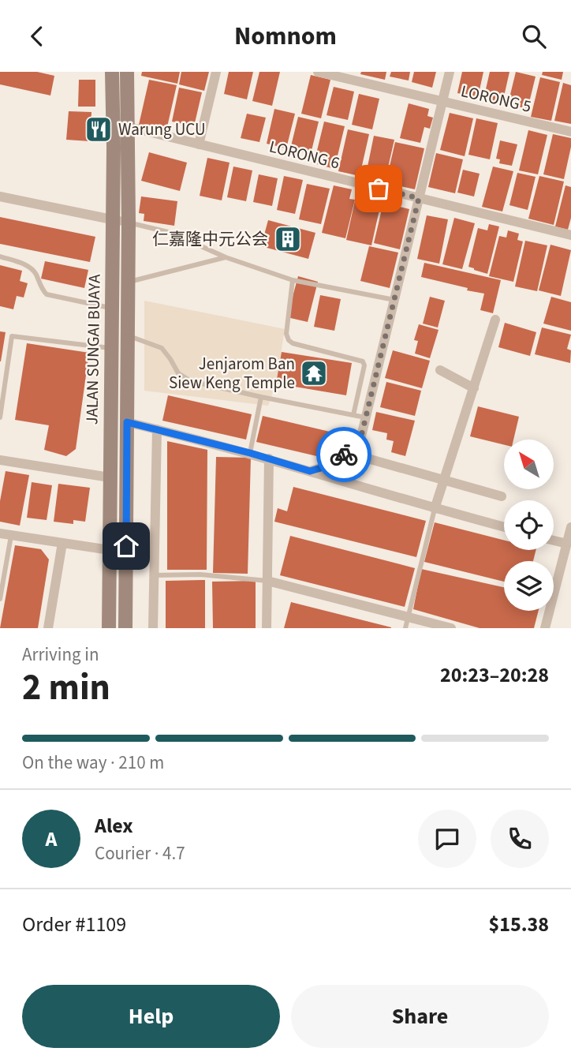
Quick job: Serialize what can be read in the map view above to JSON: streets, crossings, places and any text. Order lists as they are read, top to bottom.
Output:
{
  "streets": {
    "street": ["LORONG 5", "LORONG 6", "JALAN SUNGAI BUAYA"]
  },
  "crossings": [
    ["LORONG 6", "JALAN SUNGAI BUAYA"]
  ],
  "places": {
    "restaurant": ["Warung UCU"],
    "building": ["仁嘉隆中元公会"],
    "temple": ["Jenjarom Ban Siew Keng Temple"]
  },
  "north": "top left",
  "page": {
    "header": "Nomnom",
    "heading": ["2 min", "Arriving in", "20:23–20:28"],
    "panel": [
      "Alex",
      "Courier · 4.7",
      "Order #1109",
      "$15.38"
    ],
    "bar": "On the way · 210 m",
    "round": "A",
    "buttons": ["Help", "Share"]
  }
}
